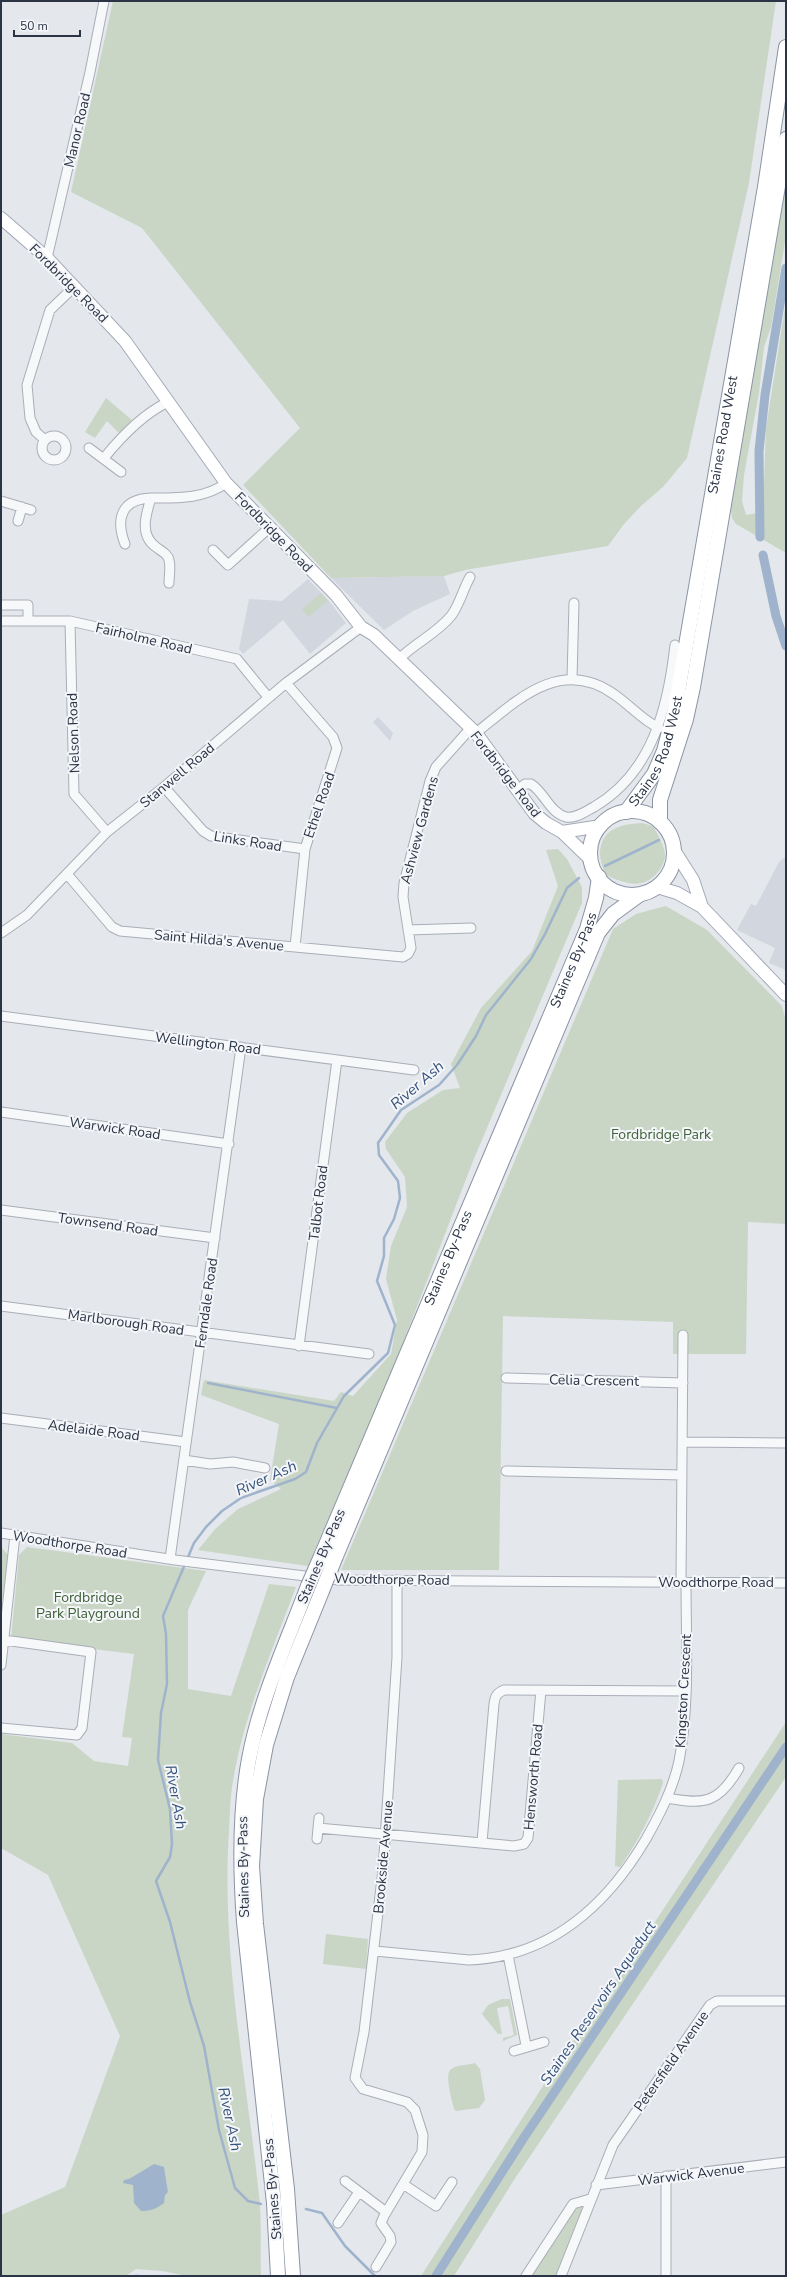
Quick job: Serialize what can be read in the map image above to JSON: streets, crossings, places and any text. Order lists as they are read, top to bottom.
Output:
{
  "streets": {
    "highway": ["Staines Road West", "Staines By-Pass"],
    "main road": ["Fordbridge Road"],
    "street": [
      "Manor Road",
      "Fairholme Road",
      "Nelson Road",
      "Stanwell Road",
      "Ethel Road",
      "Ashview Gardens",
      "Links Road",
      "Saint Hilda's Avenue",
      "Wellington Road",
      "Warwick Road",
      "Talbot Road",
      "Townsend Road",
      "Ferndale Road",
      "Marlborough Road",
      "Celia Crescent",
      "Adelaide Road",
      "Woodthorpe Road",
      "Kingston Crescent",
      "Hensworth Road",
      "Brookside Avenue",
      "Petersfield Avenue",
      "Warwick Avenue"
    ]
  },
  "crossings": [
    ["Manor Road", "Fordbridge Road"],
    ["Fordbridge Road", "Staines Road West"],
    ["Fordbridge Road", "Stanwell Road"],
    ["Fordbridge Road", "Ashview Gardens"],
    ["Fordbridge Road", "Staines By-Pass"],
    ["Staines Road West", "Staines By-Pass"],
    ["Fairholme Road", "Nelson Road"],
    ["Fairholme Road", "Stanwell Road"],
    ["Nelson Road", "Stanwell Road"],
    ["Stanwell Road", "Ethel Road"],
    ["Stanwell Road", "Links Road"],
    ["Stanwell Road", "Saint Hilda's Avenue"],
    ["Ethel Road", "Links Road"],
    ["Ethel Road", "Saint Hilda's Avenue"],
    ["Ashview Gardens", "Saint Hilda's Avenue"],
    ["Wellington Road", "Talbot Road"],
    ["Wellington Road", "Ferndale Road"],
    ["Warwick Road", "Ferndale Road"],
    ["Talbot Road", "Marlborough Road"],
    ["Townsend Road", "Ferndale Road"],
    ["Ferndale Road", "Marlborough Road"],
    ["Ferndale Road", "Adelaide Road"],
    ["Ferndale Road", "Woodthorpe Road"],
    ["Woodthorpe Road", "Kingston Crescent"],
    ["Woodthorpe Road", "Brookside Avenue"],
    ["Kingston Crescent", "Brookside Avenue"],
    ["Hensworth Road", "Brookside Avenue"],
    ["Petersfield Avenue", "Warwick Avenue"]
  ],
  "water": ["River Ash", "Staines Reservoirs Aqueduct"],
  "parks": ["Fordbridge Park", "Fordbridge Park Playground"],
  "scale_bar": "50 m"
}
